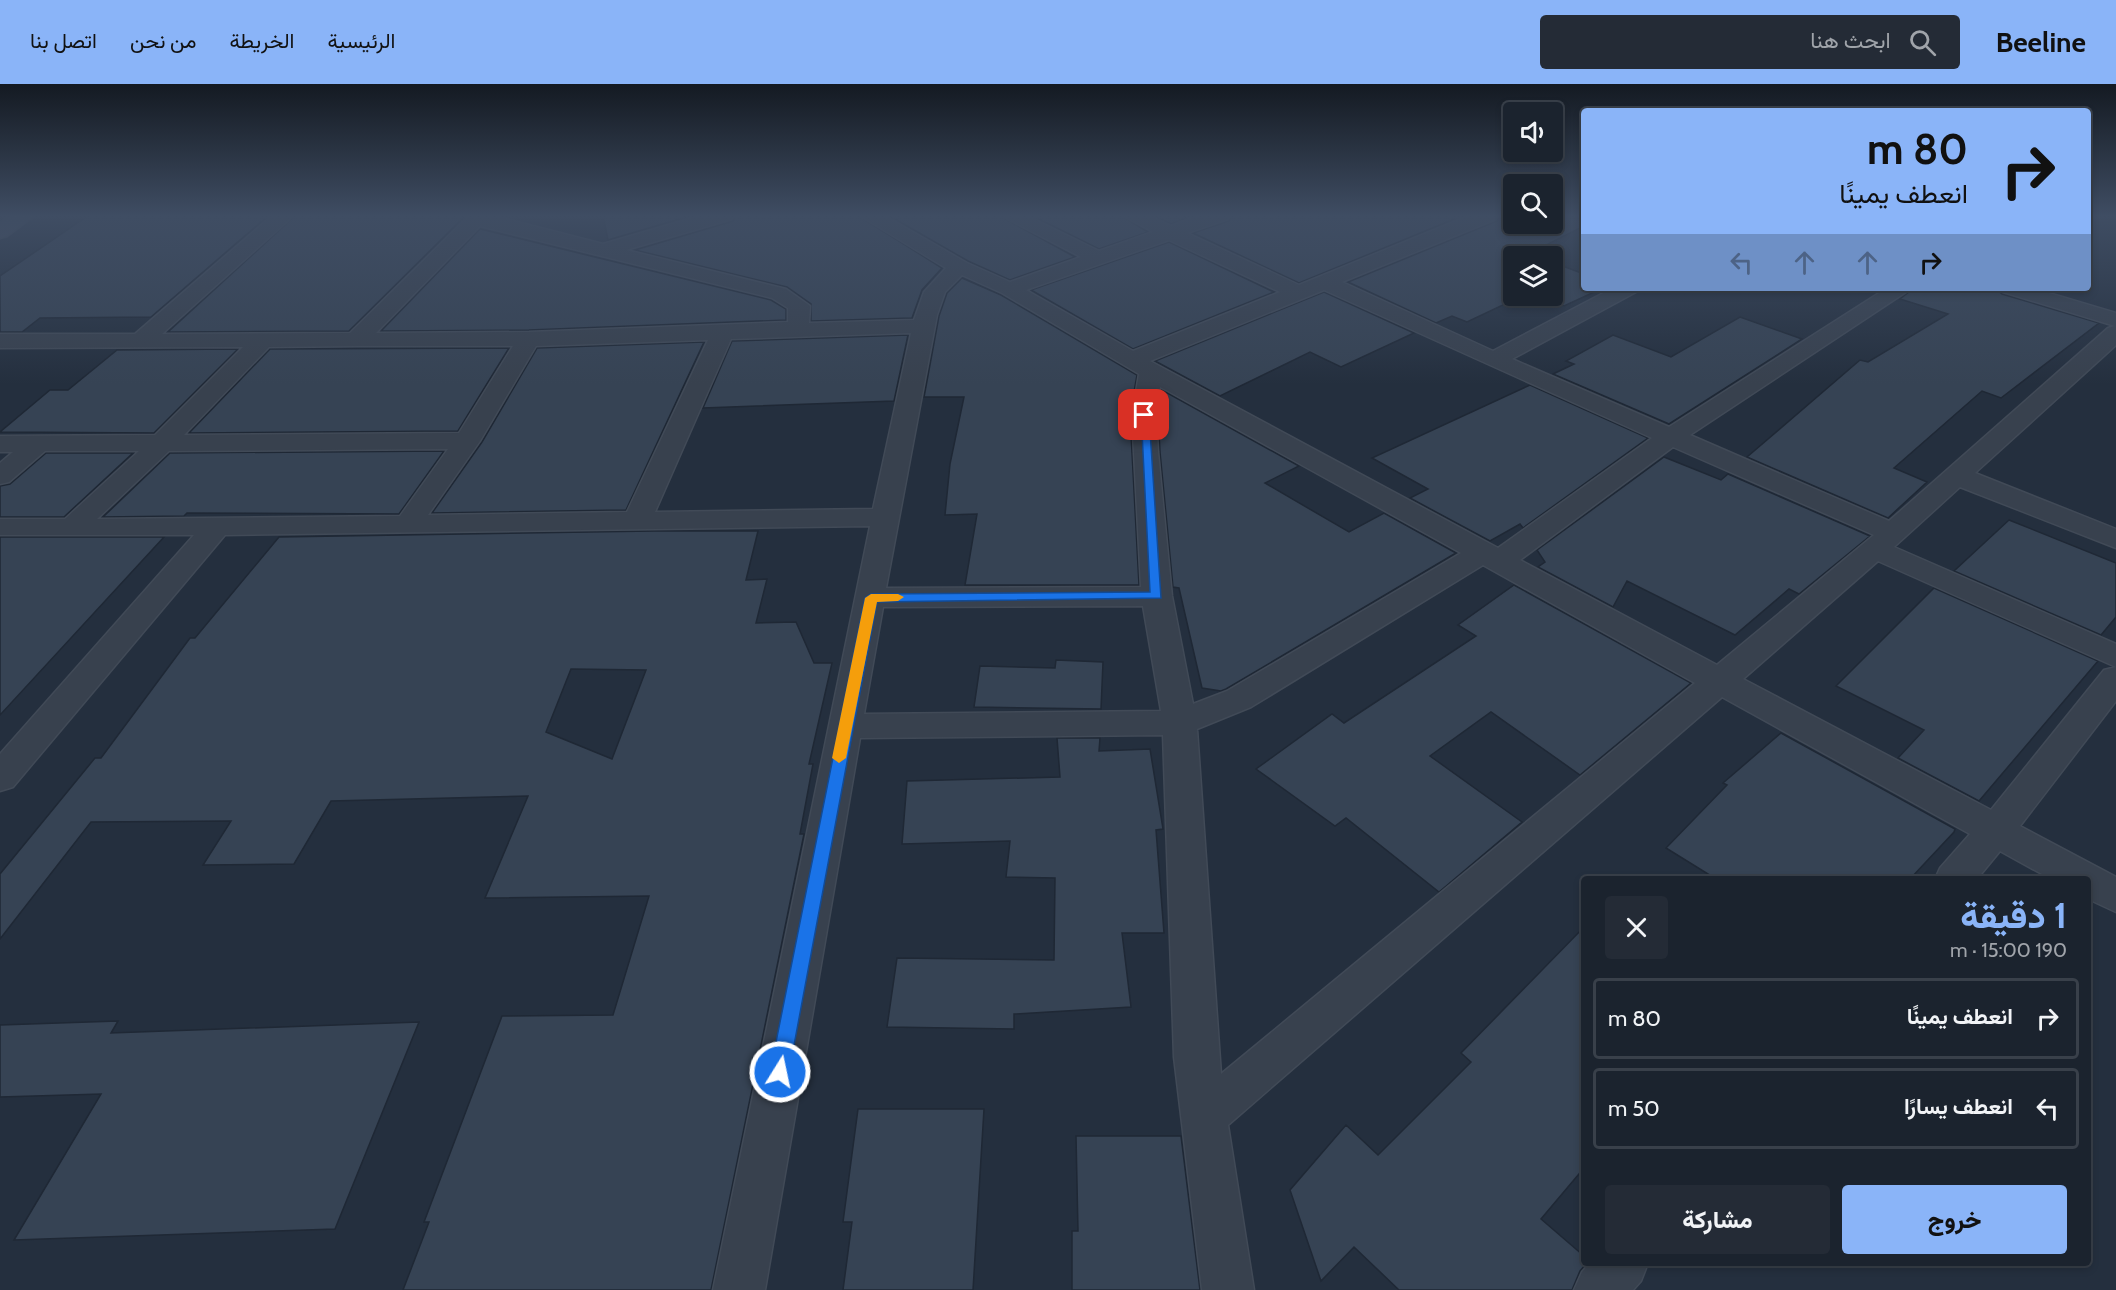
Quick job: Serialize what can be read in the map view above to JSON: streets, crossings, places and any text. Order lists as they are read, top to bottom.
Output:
{
  "page": {
    "header": "Beeline",
    "search": "ابحث هنا",
    "nav": [
      "الرئيسية",
      "الخريطة",
      "من نحن",
      "اتصل بنا"
    ],
    "turn": ["80 m", "انعطف يمينًا"],
    "heading": ["1 دقيقة", "190 m · 15:00"],
    "list": [
      {
        "name": "انعطف يمينًا",
        "value": "80 m"
      },
      {
        "name": "انعطف يسارًا",
        "value": "50 m"
      }
    ],
    "buttons": ["خروج", "مشاركة"]
  }
}
